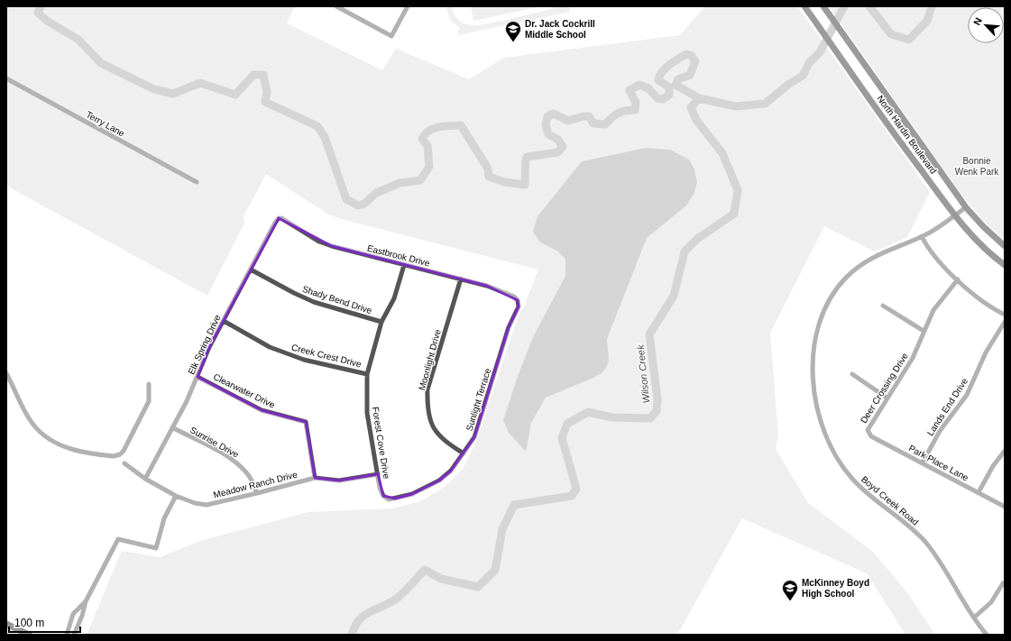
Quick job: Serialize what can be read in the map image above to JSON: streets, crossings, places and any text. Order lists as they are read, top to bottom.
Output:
{
  "streets": {
    "main road": ["North Hardin Boulevard"],
    "street": [
      "Terry Lane",
      "Eastbrook Drive",
      "Shady Bend Drive",
      "Elk Spring Drive",
      "Creek Crest Drive",
      "Moonlight Drive",
      "Deer Crossing Drive",
      "Clearwater Drive",
      "Sunlight Terrace",
      "Lands End Drive",
      "Sunrise Drive",
      "Forest Cove Drive",
      "Park Place Lane",
      "Meadow Ranch Drive",
      "Boyd Creek Road"
    ]
  },
  "crossings": [
    ["North Hardin Boulevard", "Boyd Creek Road"],
    ["Eastbrook Drive", "Elk Spring Drive"],
    ["Eastbrook Drive", "Moonlight Drive"],
    ["Eastbrook Drive", "Sunlight Terrace"],
    ["Eastbrook Drive", "Forest Cove Drive"],
    ["Shady Bend Drive", "Elk Spring Drive"],
    ["Shady Bend Drive", "Forest Cove Drive"],
    ["Elk Spring Drive", "Creek Crest Drive"],
    ["Elk Spring Drive", "Clearwater Drive"],
    ["Elk Spring Drive", "Sunrise Drive"],
    ["Elk Spring Drive", "Meadow Ranch Drive"],
    ["Creek Crest Drive", "Forest Cove Drive"],
    ["Moonlight Drive", "Sunlight Terrace"],
    ["Deer Crossing Drive", "Park Place Lane"],
    ["Clearwater Drive", "Meadow Ranch Drive"],
    ["Sunlight Terrace", "Forest Cove Drive"],
    ["Lands End Drive", "Park Place Lane"],
    ["Sunrise Drive", "Meadow Ranch Drive"],
    ["Forest Cove Drive", "Meadow Ranch Drive"]
  ],
  "water": ["Wilson Creek"],
  "parks": ["Bonnie Wenk Park"],
  "places": {
    "school or university": ["Dr. Jack Cockrill Middle School", "McKinney Boyd High School"]
  },
  "scale_bar": "100 m",
  "north": "top left"
}
